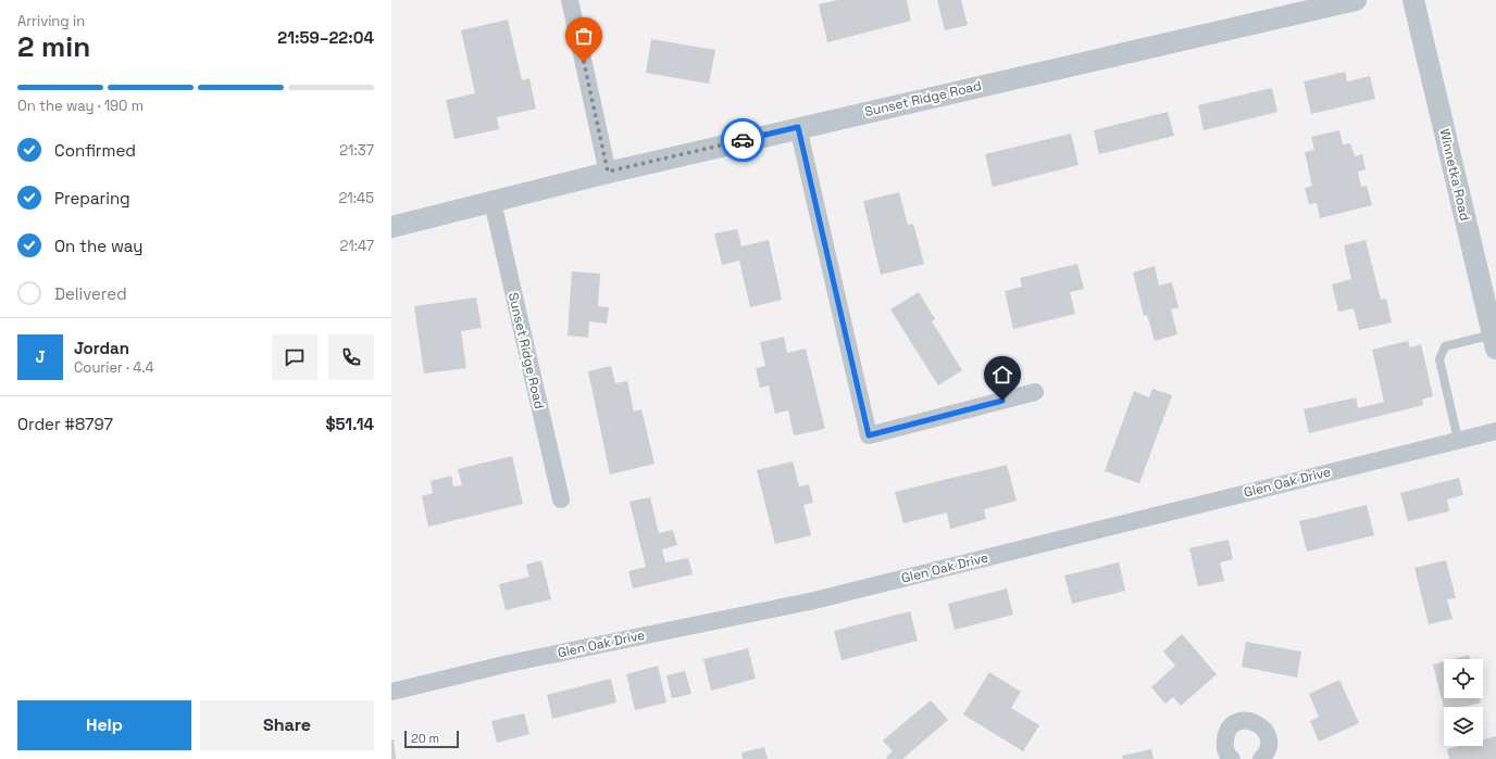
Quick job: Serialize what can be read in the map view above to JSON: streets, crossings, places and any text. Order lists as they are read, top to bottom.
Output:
{
  "streets": {
    "street": ["Sunset Ridge Road", "Winnetka Road", "Glen Oak Drive"]
  },
  "scale_bar": "20 m",
  "page": {
    "heading": ["2 min", "Arriving in", "21:59–22:04"],
    "panel": [
      "Jordan",
      "Courier · 4.4",
      "Order #8797",
      "$51.14"
    ],
    "bar": "On the way · 190 m",
    "list": [
      ["Confirmed", "21:37"],
      ["Preparing", "21:45"],
      ["On the way", "21:47"],
      "Delivered"
    ],
    "round": "J",
    "buttons": ["Help", "Share"],
    "scale": "20 m"
  }
}
